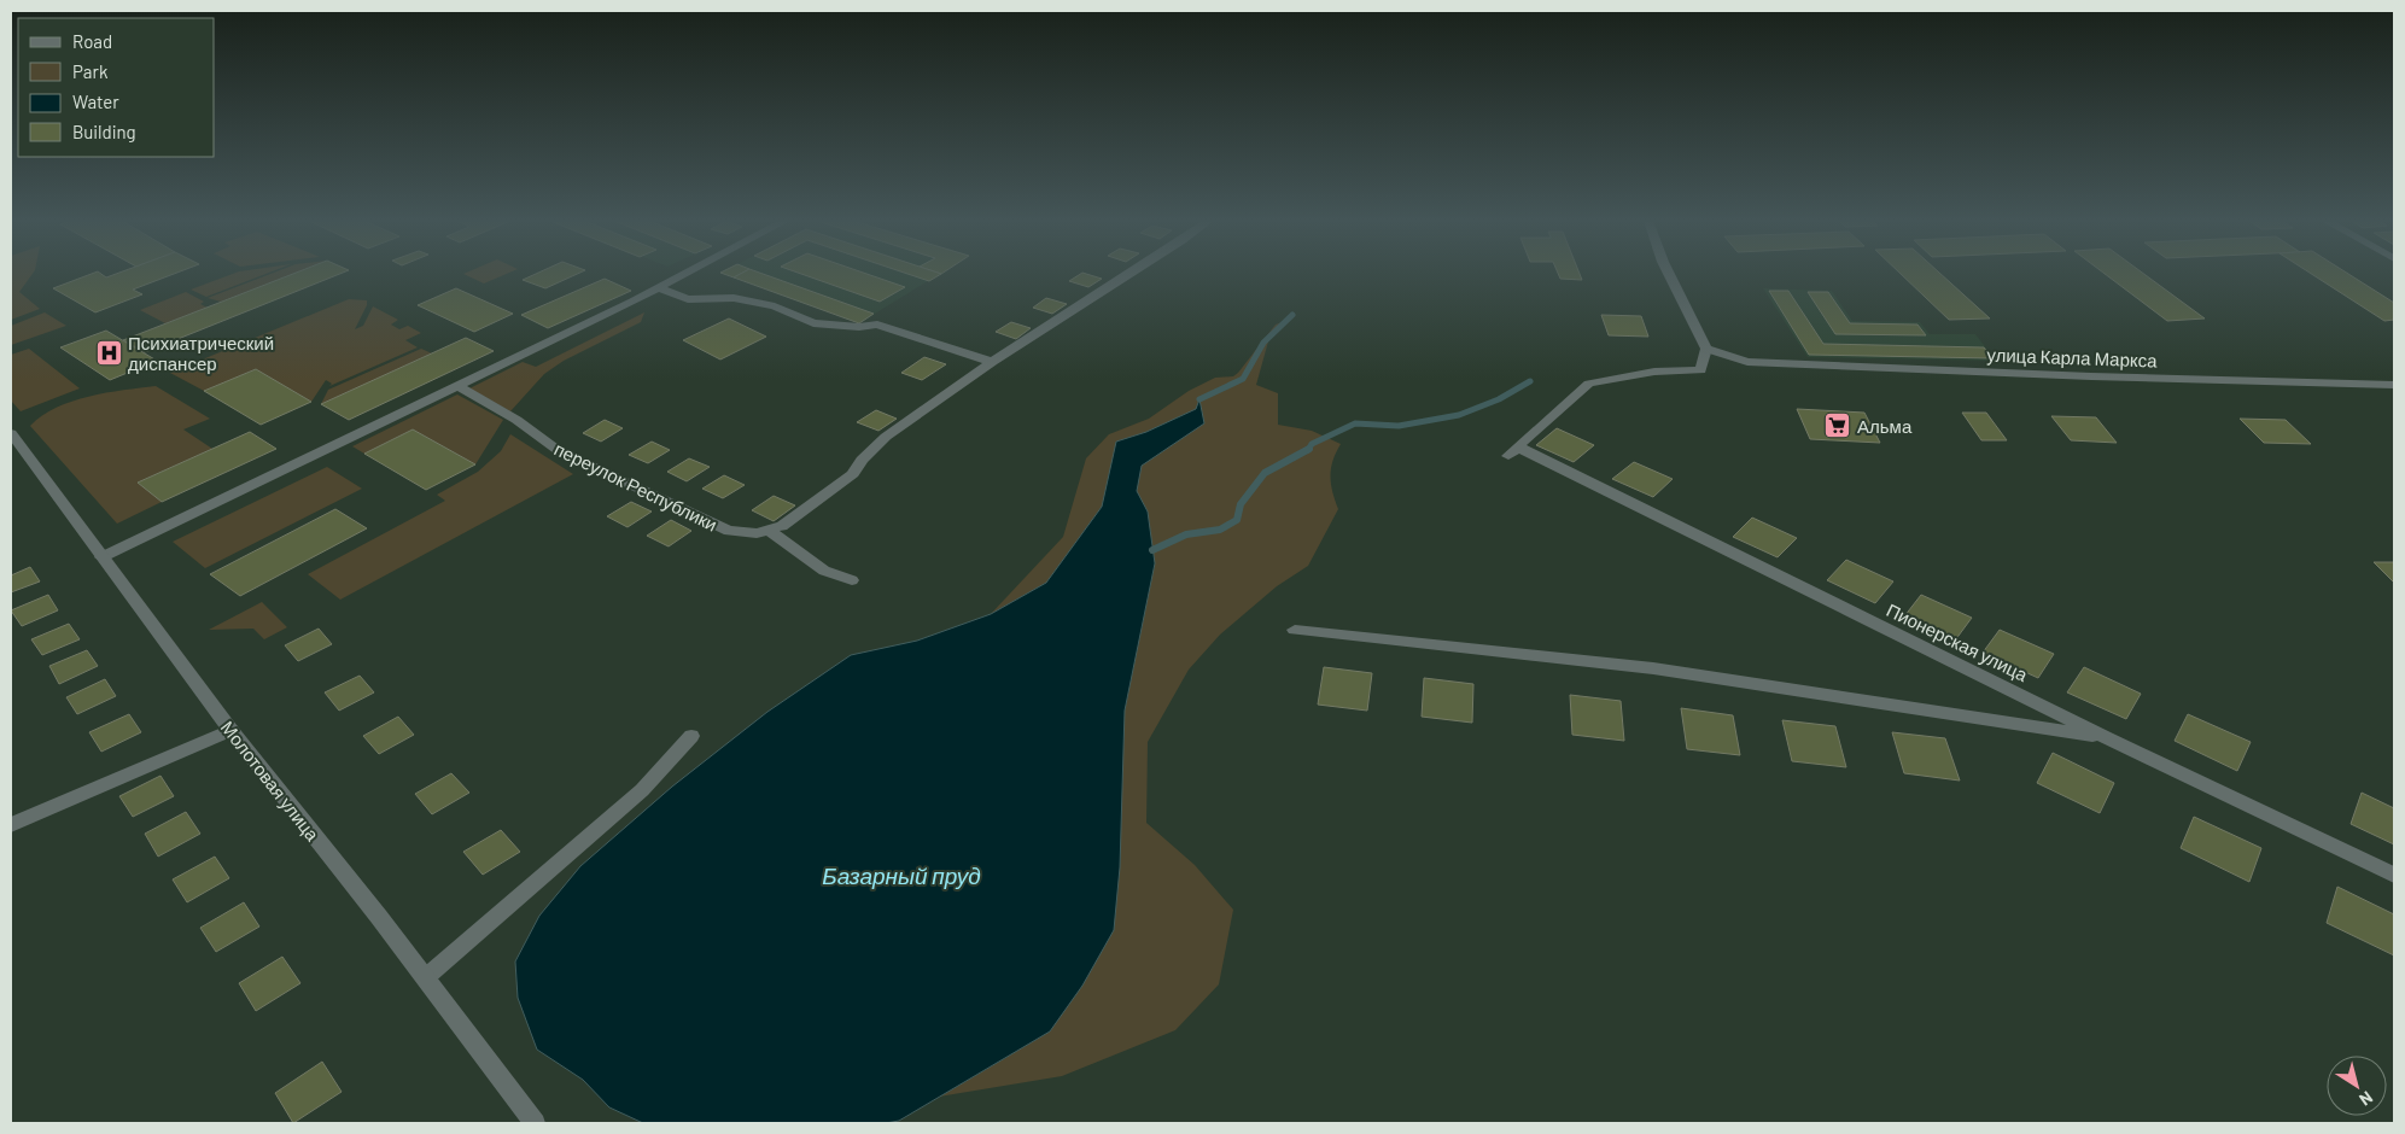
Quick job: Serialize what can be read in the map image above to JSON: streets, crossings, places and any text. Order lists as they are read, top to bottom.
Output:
{
  "streets": {
    "street": [
      "улица Карла Маркса",
      "переулок Республики",
      "Пионерская улица",
      "Молотовая улица"
    ]
  },
  "crossings": [
    ["улица Карла Маркса", "Пионерская улица"]
  ],
  "water": ["Базарный пруд"],
  "places": {
    "hospital": ["Психиатрический диспансер"],
    "supermarket": ["Альма"]
  },
  "legend": [
    "Road",
    "Park",
    "Water",
    "Building"
  ],
  "north": "bottom right"
}
